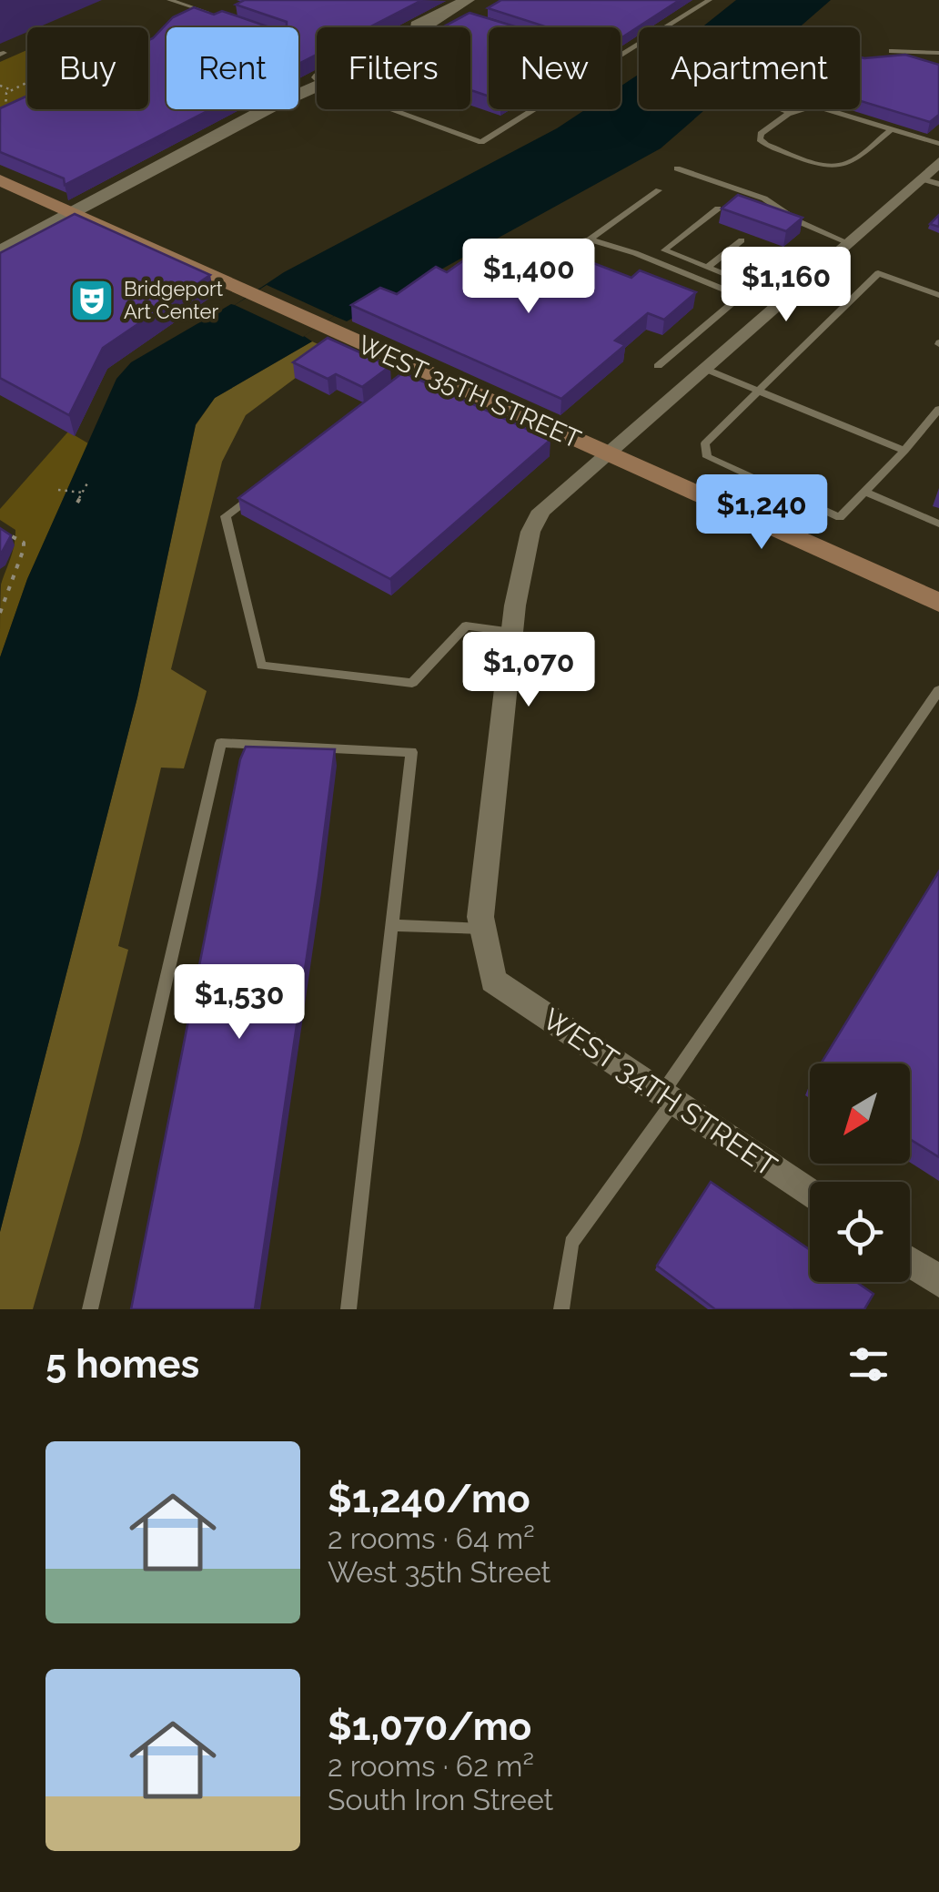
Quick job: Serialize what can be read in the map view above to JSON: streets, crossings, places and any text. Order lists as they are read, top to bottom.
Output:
{
  "streets": {
    "main road": ["WEST 35TH STREET"],
    "street": ["WEST 34TH STREET"]
  },
  "places": {
    "theatre": ["Bridgeport Art Center"]
  },
  "north": "bottom left",
  "page": {
    "chip": [
      "Buy",
      "Rent",
      "Filters",
      "New",
      "Apartment"
    ],
    "price": [
      "$1,400",
      "$1,160",
      "$1,240",
      "$1,070",
      "$1,530"
    ],
    "heading": "5 homes",
    "list": [
      {
        "name": "$1,240/mo",
        "note": "2 rooms · 64 m² · West 35th Street"
      },
      {
        "name": "$1,070/mo",
        "note": "2 rooms · 62 m² · South Iron Street"
      }
    ]
  }
}
